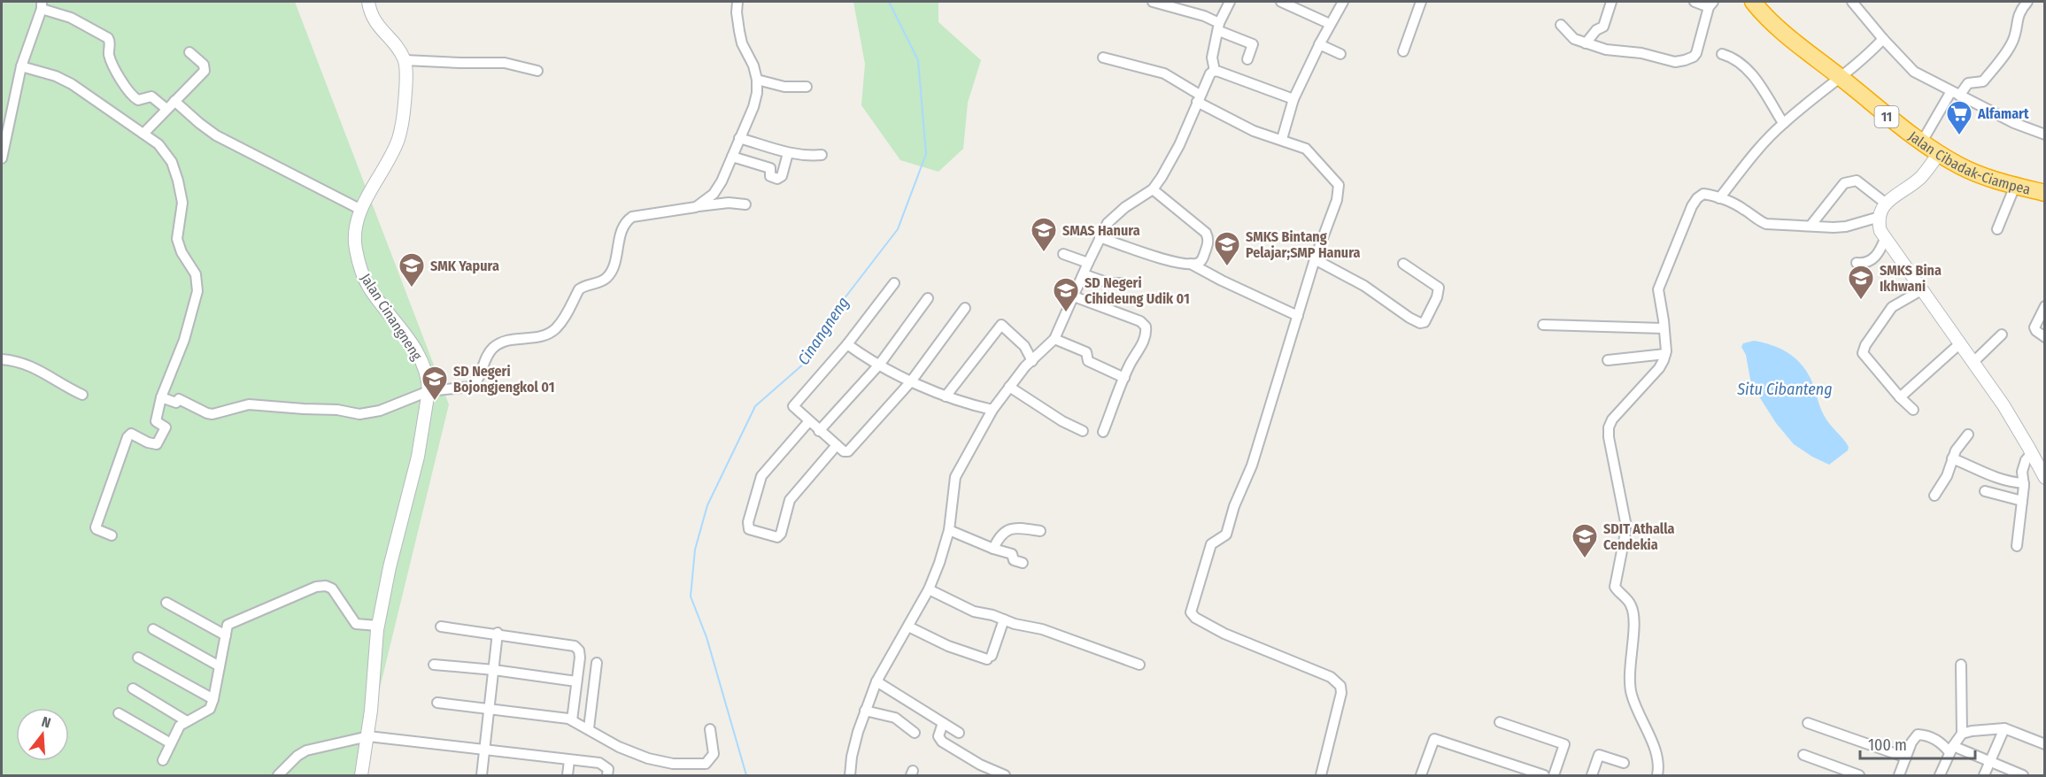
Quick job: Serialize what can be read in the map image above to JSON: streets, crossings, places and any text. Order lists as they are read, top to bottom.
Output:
{
  "streets": {
    "highway": ["11", "Jalan Cibadak-Ciampea"],
    "street": ["Jalan Cinangneng"]
  },
  "water": ["Cinangneng", "Situ Cibanteng"],
  "places": {
    "supermarket": ["Alfamart"],
    "school or university": [
      "SMAS Hanura",
      "SMKS Bintang Pelajar;SMP Hanura",
      "SMK Yapura",
      "SMKS Bina Ikhwani",
      "SD Negeri Cihideung Udik 01",
      "SD Negeri Bojongjengkol 01",
      "SDIT Athalla Cendekia"
    ]
  },
  "scale_bar": "100 m",
  "north": "top"
}
